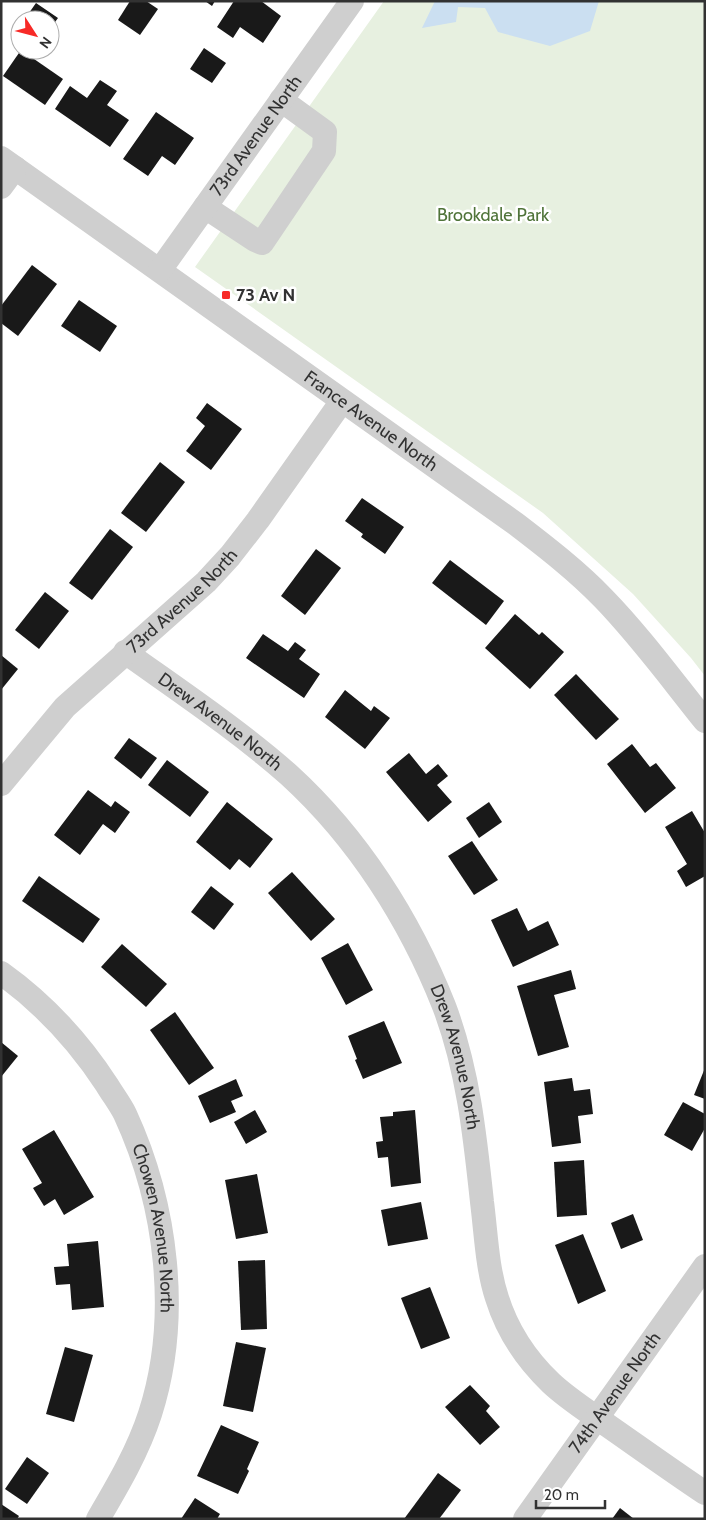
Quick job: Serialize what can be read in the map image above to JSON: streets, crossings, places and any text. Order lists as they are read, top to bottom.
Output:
{
  "streets": {
    "street": [
      "73rd Avenue North",
      "France Avenue North",
      "Drew Avenue North",
      "Chowen Avenue North",
      "74th Avenue North"
    ]
  },
  "crossings": [
    ["73rd Avenue North", "France Avenue North"],
    ["73rd Avenue North", "Drew Avenue North"],
    ["Drew Avenue North", "74th Avenue North"]
  ],
  "parks": ["Brookdale Park"],
  "places": {
    "transit": ["73 Av N"]
  },
  "scale_bar": "20 m",
  "north": "bottom right"
}
